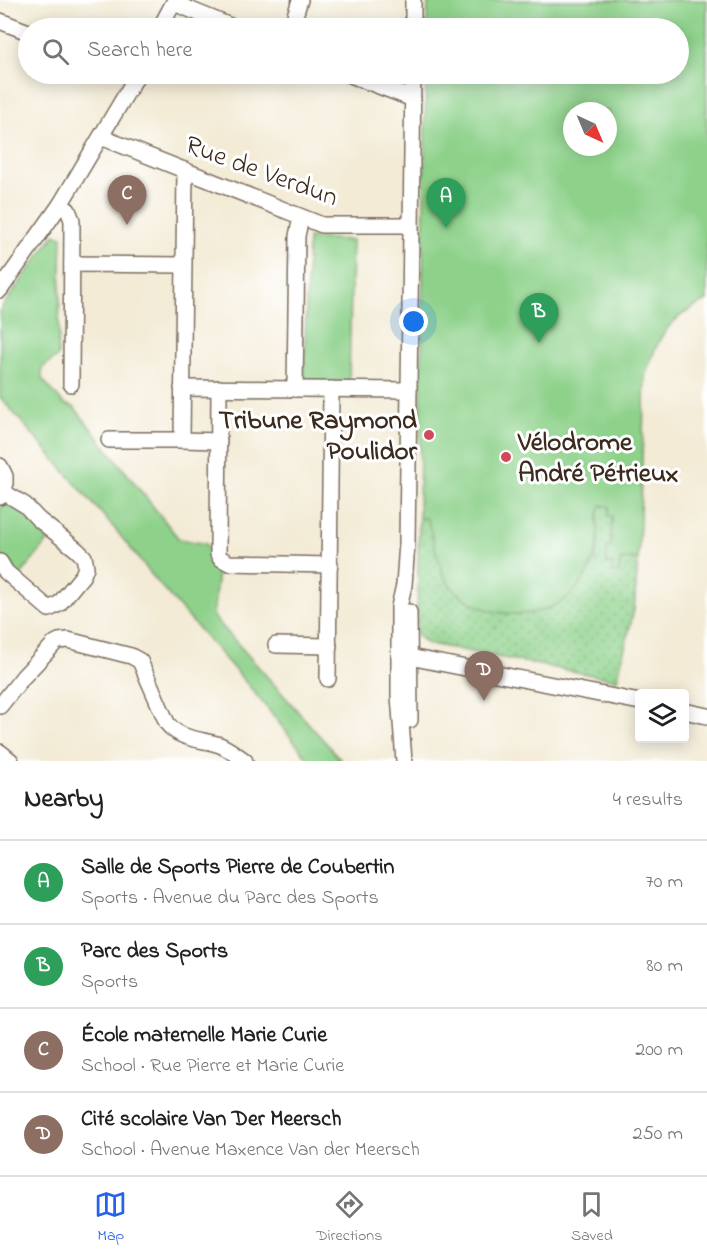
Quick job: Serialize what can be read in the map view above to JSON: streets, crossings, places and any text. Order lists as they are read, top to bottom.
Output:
{
  "streets": {
    "street": ["Rue de Verdun"]
  },
  "places": ["Tribune Raymond Poulidor", "Vélodrome André Pétrieux"],
  "north": "bottom right",
  "page": {
    "search": "Search here",
    "pins": [
      "C",
      "A",
      "B",
      "D"
    ],
    "heading": ["Nearby", "4 results"],
    "list": [
      {
        "mark": "A",
        "name": "Salle de Sports Pierre de Coubertin",
        "note": "Sports · Avenue du Parc des Sports",
        "value": "70 m"
      },
      {
        "mark": "B",
        "name": "Parc des Sports",
        "note": "Sports",
        "value": "80 m"
      },
      {
        "mark": "C",
        "name": "École maternelle Marie Curie",
        "note": "School · Rue Pierre et Marie Curie",
        "value": "200 m"
      },
      {
        "mark": "D",
        "name": "Cité scolaire Van Der Meersch",
        "note": "School · Avenue Maxence Van der Meersch",
        "value": "250 m"
      }
    ],
    "nav": ["Map", "Directions", "Saved"]
  }
}
